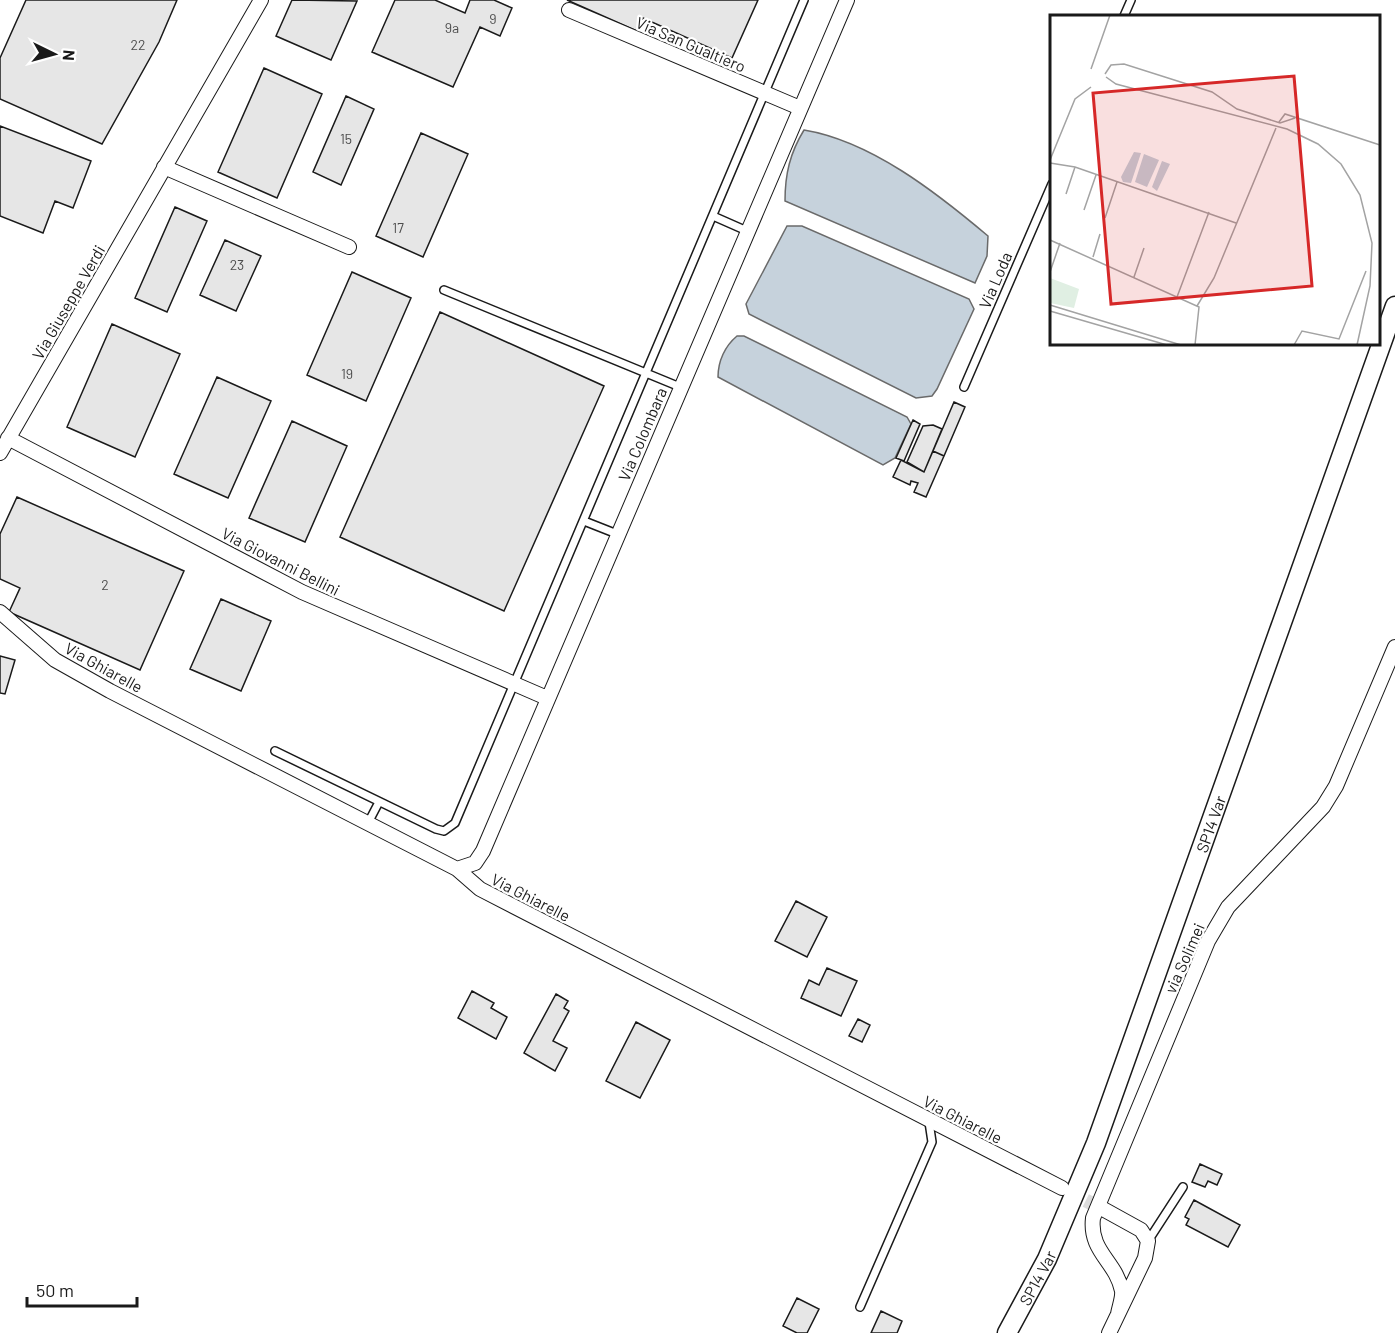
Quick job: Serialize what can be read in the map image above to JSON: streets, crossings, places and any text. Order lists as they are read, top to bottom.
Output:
{
  "streets": {
    "main road": ["SP14 Var"],
    "street": [
      "Via San Gualtiero",
      "Via Giuseppe Verdi",
      "Via Colombara",
      "Via Giovanni Bellini",
      "Via Ghiarelle",
      "via Solimei"
    ],
    "lane": ["Via Loda"]
  },
  "crossings": [
    ["Via San Gualtiero", "Via Colombara"],
    ["Via Giuseppe Verdi", "Via Giovanni Bellini"],
    ["Via Colombara", "Via Giovanni Bellini"],
    ["Via Colombara", "Via Ghiarelle"]
  ],
  "house_numbers": [
    "9",
    "9a",
    "22",
    "15",
    "17",
    "23",
    "19",
    "2"
  ],
  "scale_bar": "50 m",
  "north": "right"
}
